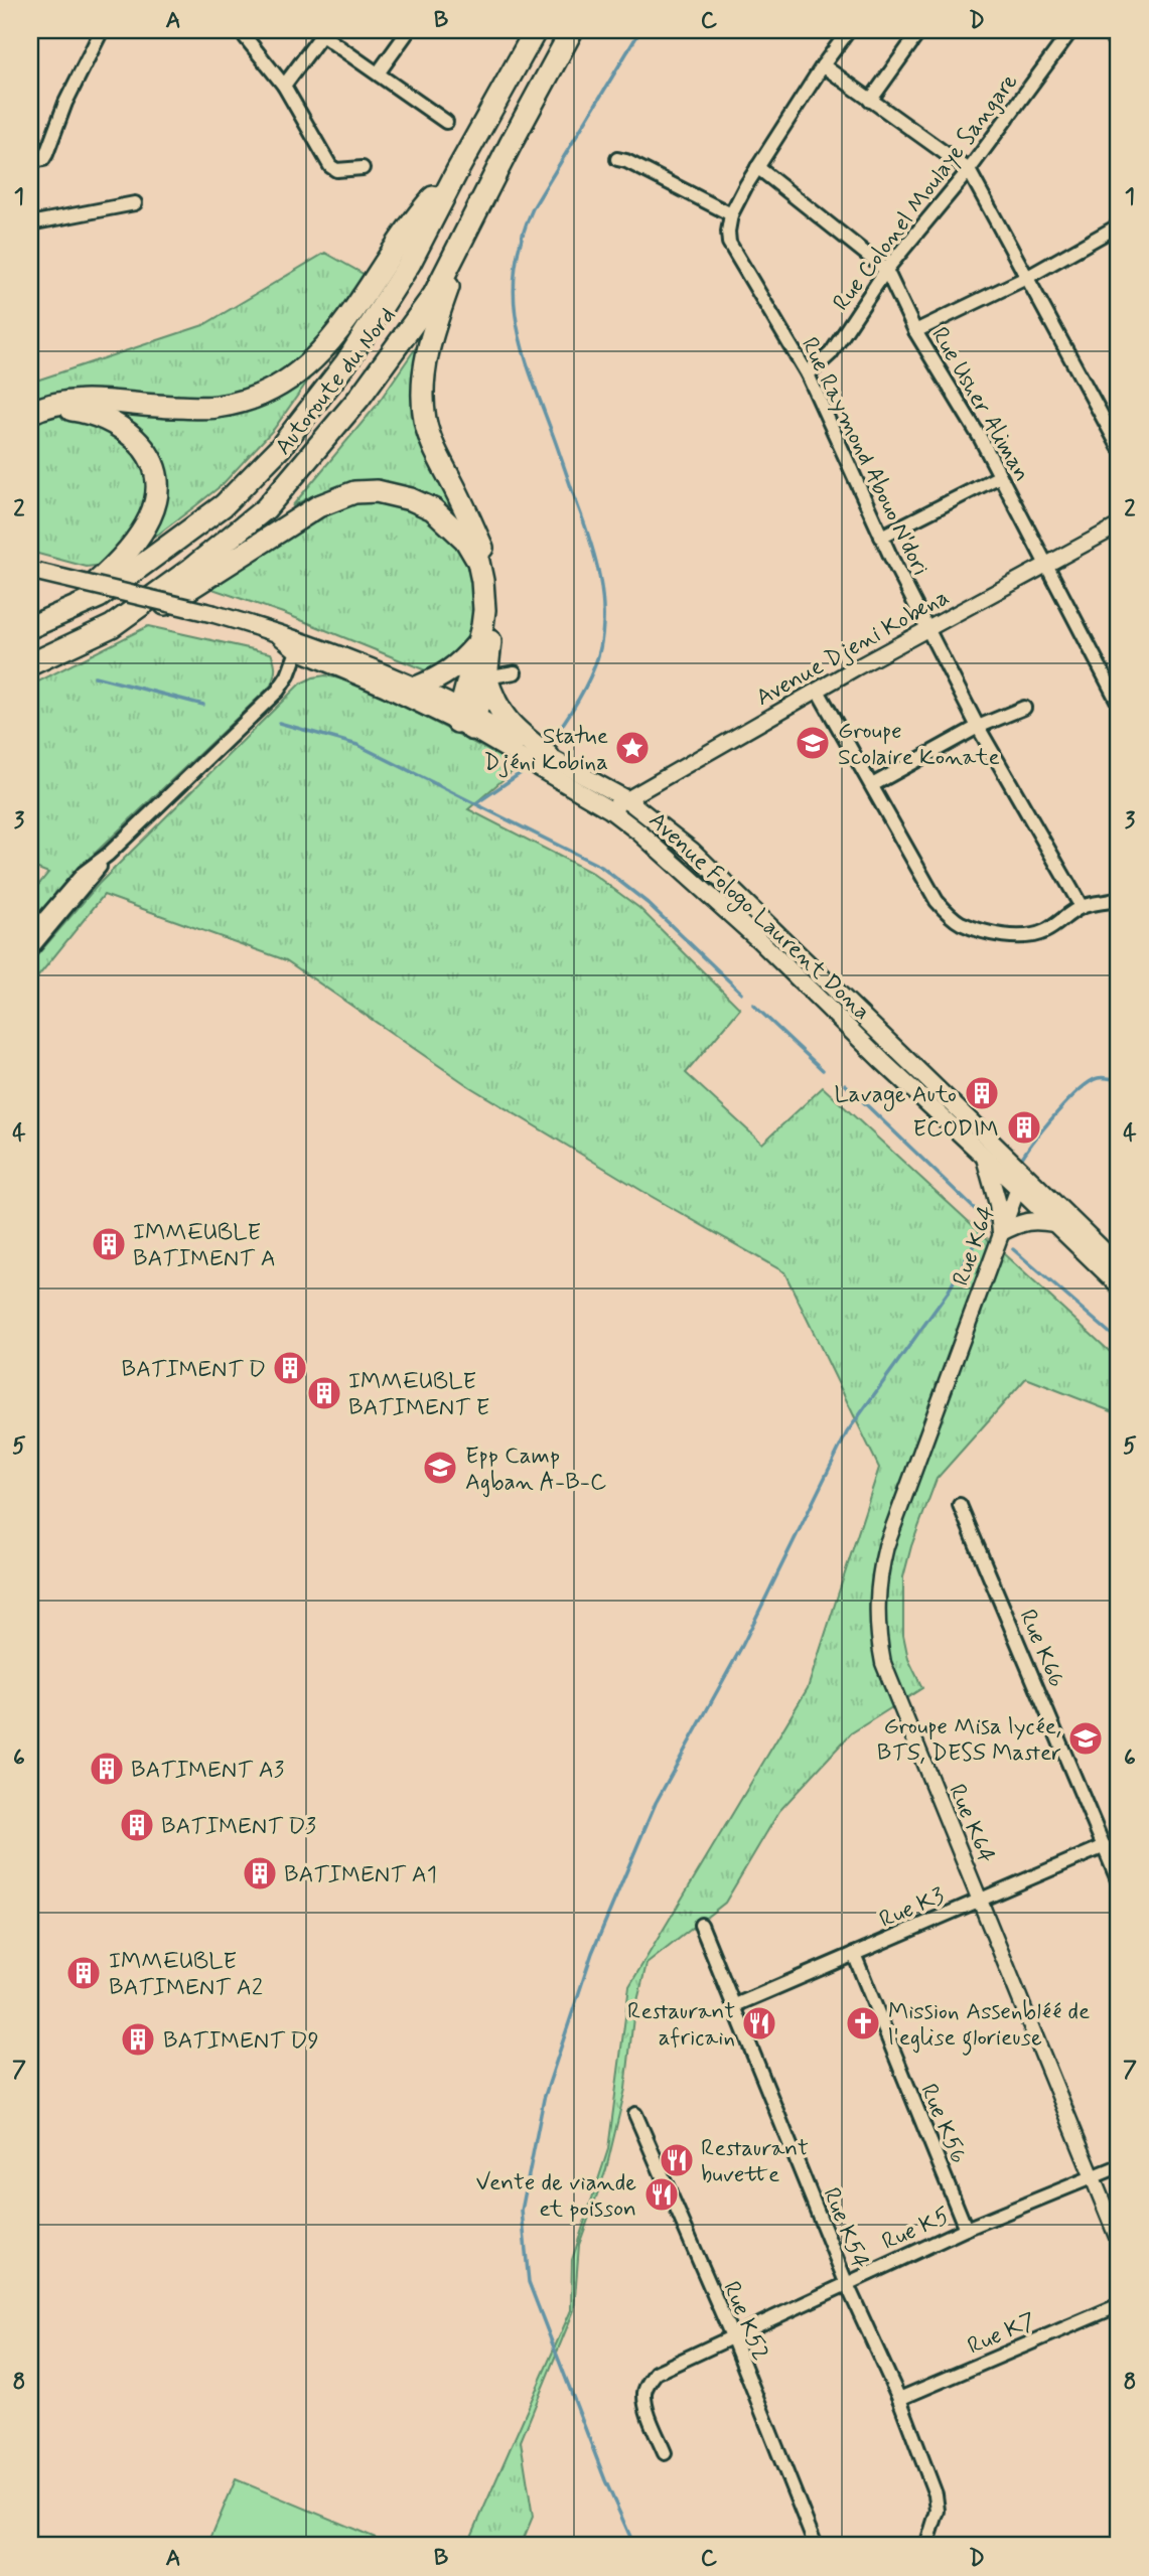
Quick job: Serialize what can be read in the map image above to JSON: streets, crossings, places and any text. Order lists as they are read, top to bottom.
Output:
{
  "streets": {
    "highway": ["Autoroute du Nord"],
    "main road": ["Avenue Fologo Laurent Dona"],
    "street": [
      "Rue Colonel Moulaye Sangare",
      "Rue Usher Aliman",
      "Rue Raymond Abouo N'dori",
      "Avenue Djeni Kobena",
      "Rue K64",
      "Rue K66",
      "Rue K3",
      "Rue K56",
      "Rue K54",
      "Rue K5",
      "Rue K52",
      "Rue K7"
    ]
  },
  "crossings": [
    ["Rue Colonel Moulaye Sangare", "Rue Usher Aliman"],
    ["Rue Colonel Moulaye Sangare", "Rue Raymond Abouo N'dori"],
    ["Rue Usher Aliman", "Avenue Djeni Kobena"],
    ["Rue Raymond Abouo N'dori", "Avenue Djeni Kobena"],
    ["Avenue Djeni Kobena", "Avenue Fologo Laurent Dona"],
    ["Avenue Fologo Laurent Dona", "Rue K64"],
    ["Rue K64", "Rue K3"],
    ["Rue K64", "Rue K5"],
    ["Rue K66", "Rue K3"],
    ["Rue K3", "Rue K56"],
    ["Rue K3", "Rue K54"],
    ["Rue K56", "Rue K5"],
    ["Rue K54", "Rue K5"],
    ["Rue K54", "Rue K7"],
    ["Rue K5", "Rue K52"]
  ],
  "places": {
    "school or university": ["Groupe Scolaire Konate", "Epp Camp Agban A-B-C", "Groupe Misa lycée, BTS, DESS Master"],
    "place": ["Statue Djéni Kobina"],
    "building": [
      "Lavage Auto",
      "ECODIM",
      "IMMEUBLE BATIMENT A",
      "BATIMENT D",
      "IMMEUBLE BATIMENT E",
      "BATIMENT A3",
      "BATIMENT D3",
      "BATIMENT A1",
      "IMMEUBLE BATIMENT A2",
      "BATIMENT D9"
    ],
    "restaurant": ["Restaurant africain", "Restaurant buvette", "Vente de viande et poisson"],
    "church": ["Mission Assenbléé de l'eglise glorieuse"]
  },
  "grid": {
    "columns": [
      "A",
      "B",
      "C",
      "D"
    ],
    "rows": [
      "1",
      "2",
      "3",
      "4",
      "5",
      "6",
      "7",
      "8"
    ]
  }
}
